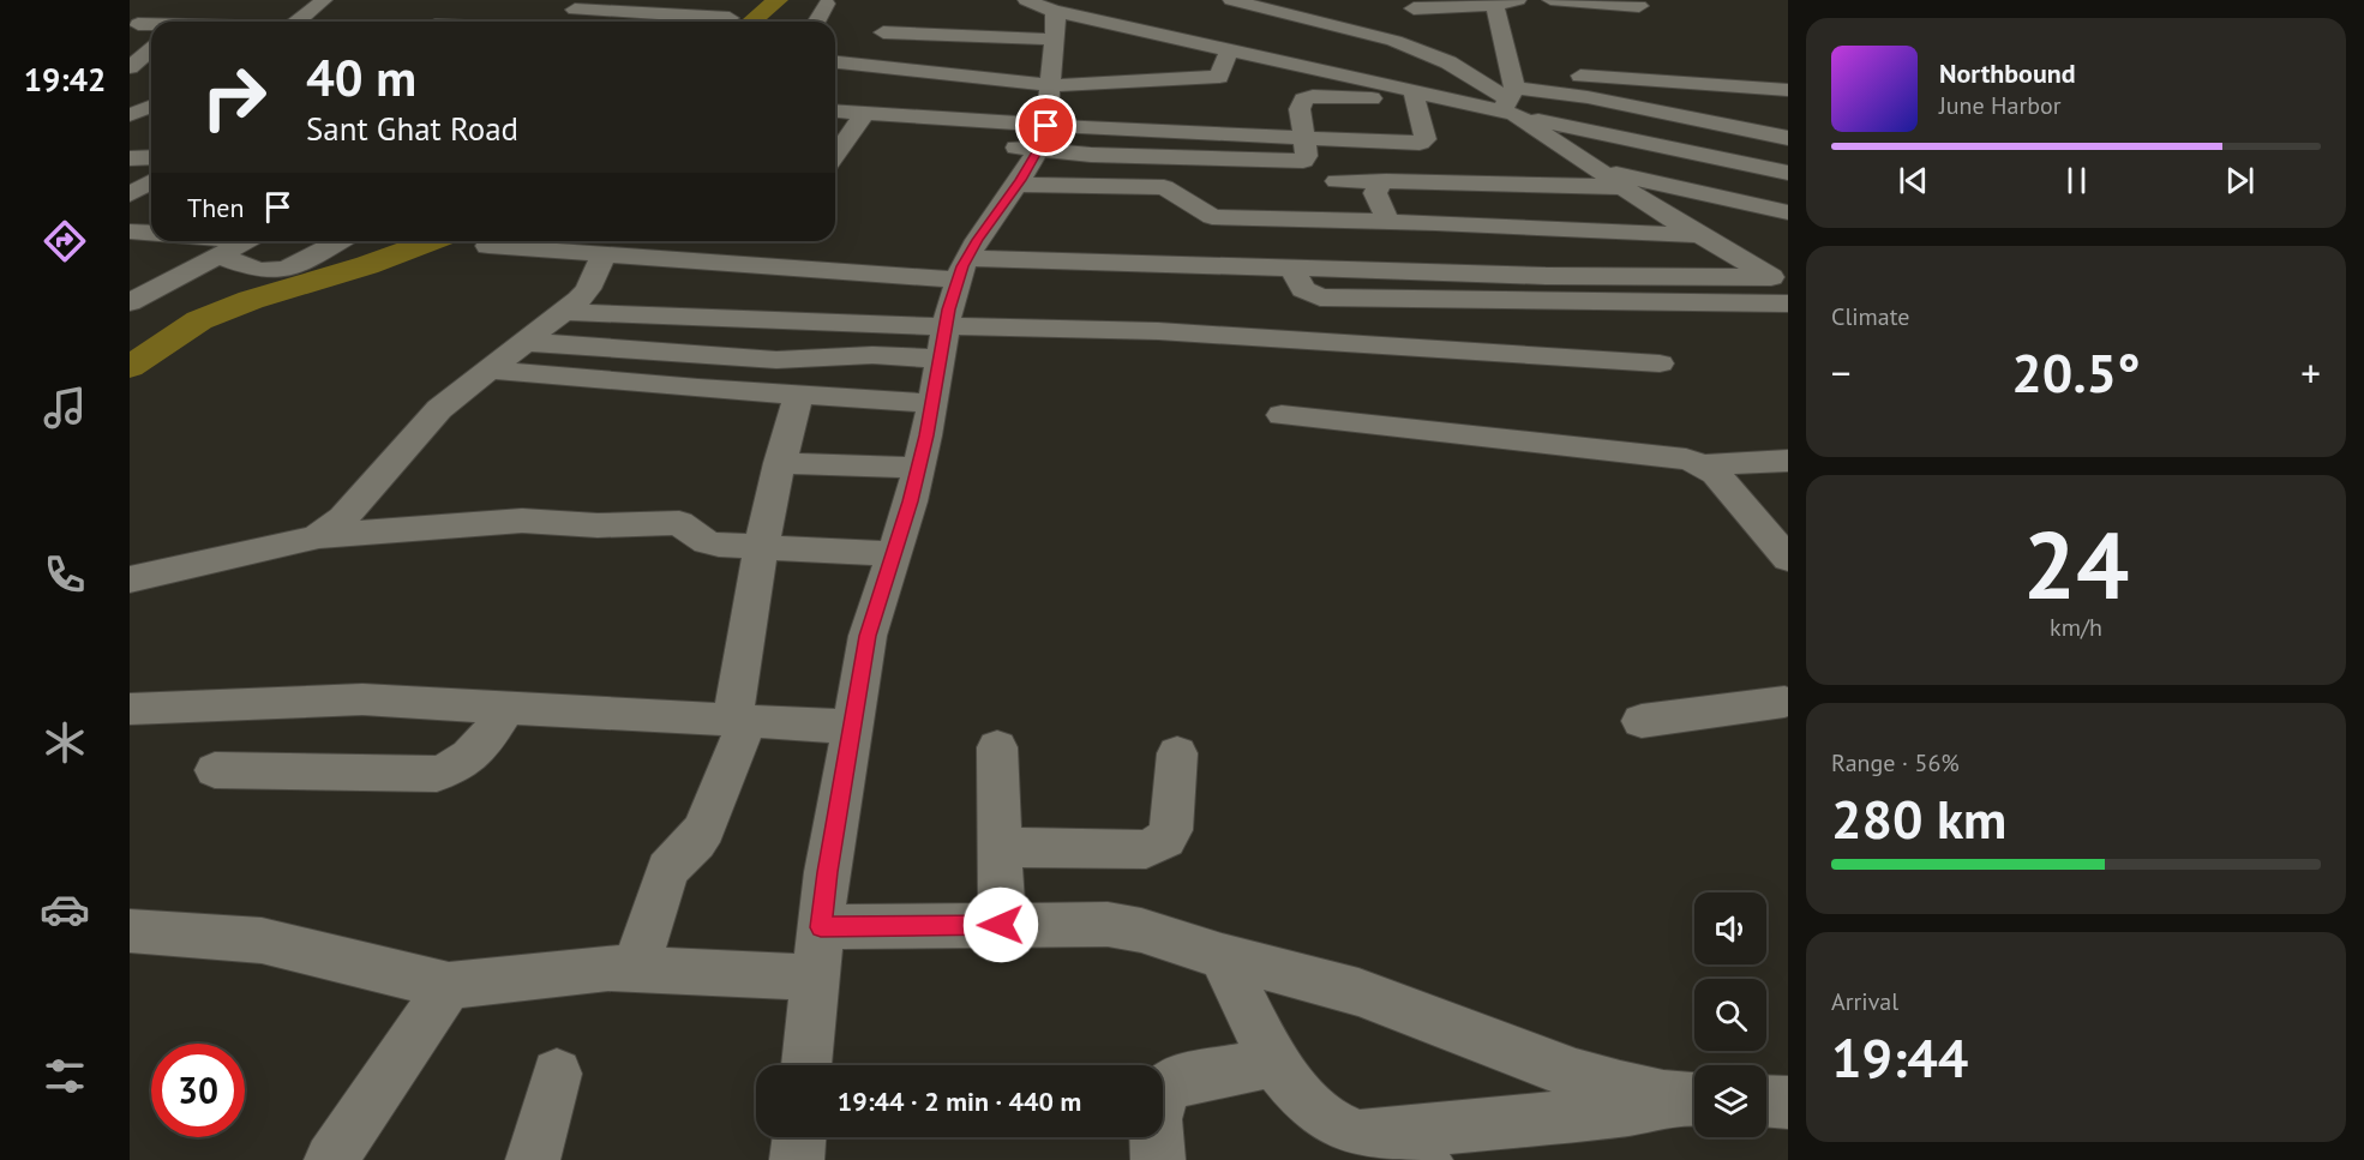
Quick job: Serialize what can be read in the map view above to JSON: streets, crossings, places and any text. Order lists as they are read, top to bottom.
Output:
{
  "page": {
    "tabs": "19:42",
    "turn": ["40 m", "Sant Ghat Road"],
    "song": ["Northbound", "June Harbor"],
    "then": "Then",
    "tile": [
      "Climate",
      ["24", "km/h"],
      ["Range · 56%", "280 km"],
      ["Arrival", "19:44"]
    ],
    "heat": ["−", "20.5°", "+"],
    "limit": "30",
    "trip": "19:44 · 2 min · 440 m"
  }
}
